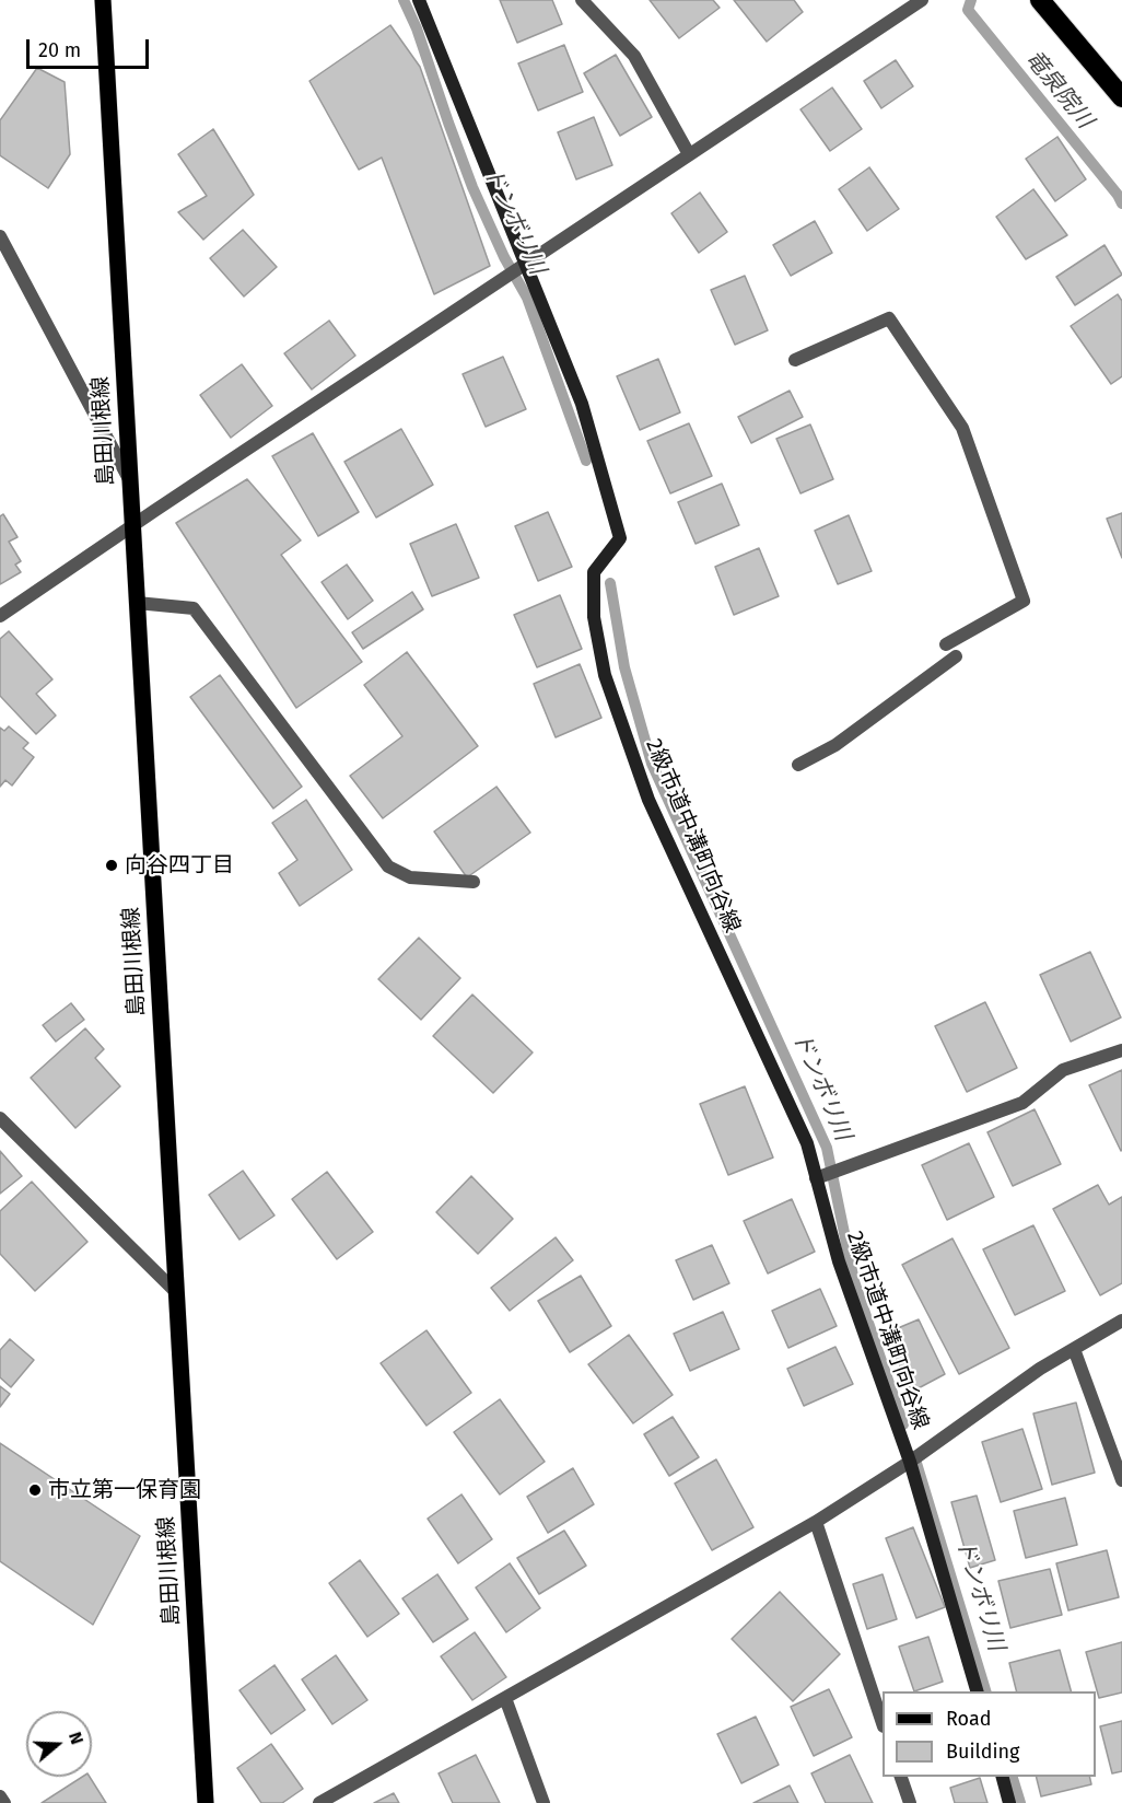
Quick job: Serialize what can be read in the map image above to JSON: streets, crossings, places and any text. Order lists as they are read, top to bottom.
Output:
{
  "streets": {
    "main road": ["島田川根線"],
    "street": ["2級市道中溝町向谷線"]
  },
  "water": ["竜泉院川", "ドンボリ川"],
  "places": ["向谷四丁目", "市立第一保育園"],
  "legend": ["Road", "Building"],
  "scale_bar": "20 m",
  "north": "right"
}
